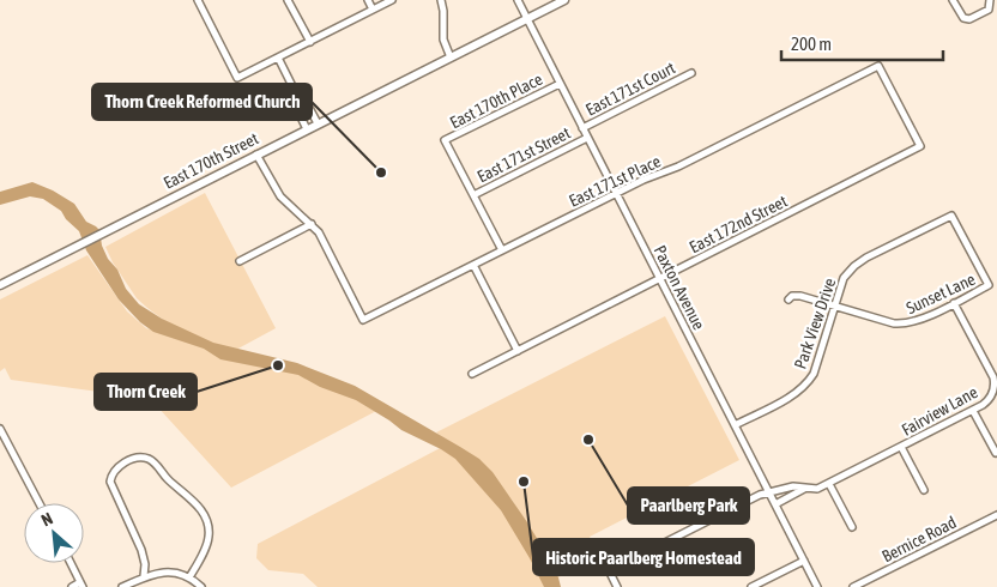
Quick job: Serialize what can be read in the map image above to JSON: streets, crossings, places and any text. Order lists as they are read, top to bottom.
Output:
{
  "streets": {
    "street": [
      "East 171st Court",
      "East 170th Place",
      "East 171st Street",
      "East 170th Street",
      "East 171st Place",
      "East 172nd Street",
      "Paxton Avenue",
      "Sunset Lane",
      "Park View Drive",
      "Fairview Lane",
      "Bernice Road"
    ]
  },
  "crossings": [
    ["East 171st Court", "Paxton Avenue"],
    ["East 170th Place", "East 171st Street"],
    ["East 170th Place", "Paxton Avenue"],
    ["East 171st Street", "Paxton Avenue"],
    ["East 170th Street", "Paxton Avenue"],
    ["East 171st Place", "East 172nd Street"],
    ["East 171st Place", "Paxton Avenue"],
    ["East 172nd Street", "Paxton Avenue"],
    ["Paxton Avenue", "Park View Drive"],
    ["Paxton Avenue", "Fairview Lane"],
    ["Sunset Lane", "Park View Drive"],
    ["Sunset Lane", "Fairview Lane"]
  ],
  "places": [
    "Thorn Creek Reformed Church",
    "Thorn Creek",
    "Paarlberg Park",
    "Historic Paarlberg Homestead"
  ],
  "scale_bar": "200 m",
  "north": "top left"
}
